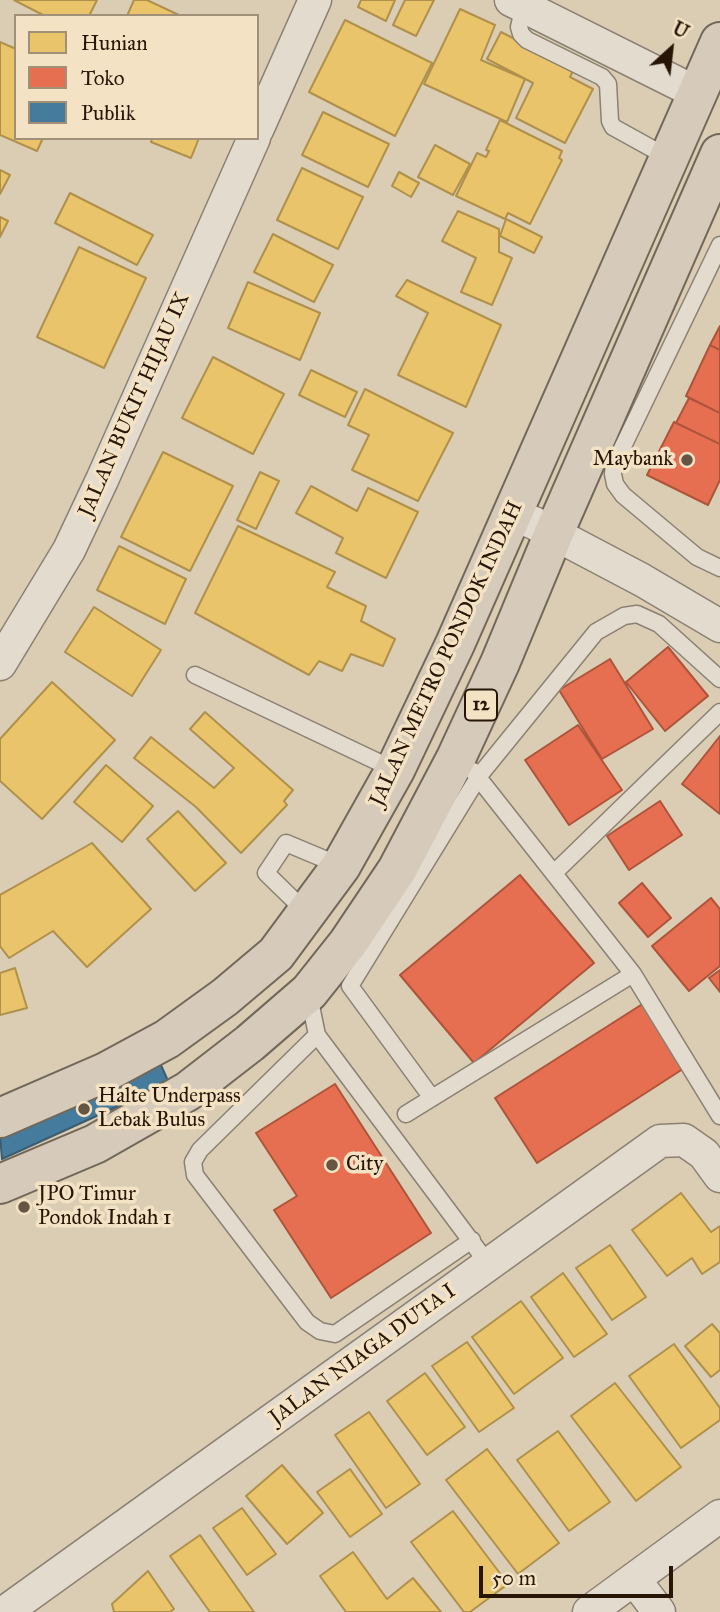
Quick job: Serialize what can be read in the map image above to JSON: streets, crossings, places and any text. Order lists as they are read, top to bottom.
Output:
{
  "streets": {
    "highway": ["JALAN METRO PONDOK INDAH", "12"],
    "street": ["JALAN BUKIT HIJAU IX", "JALAN NIAGA DUTA I"]
  },
  "places": [
    "Maybank",
    "Halte Underpass Lebak Bulus",
    "City",
    "JPO Timur Pondok Indah 1"
  ],
  "legend": ["Hunian", "Toko", "Publik"],
  "scale_bar": "50 m",
  "north": "top right"
}
